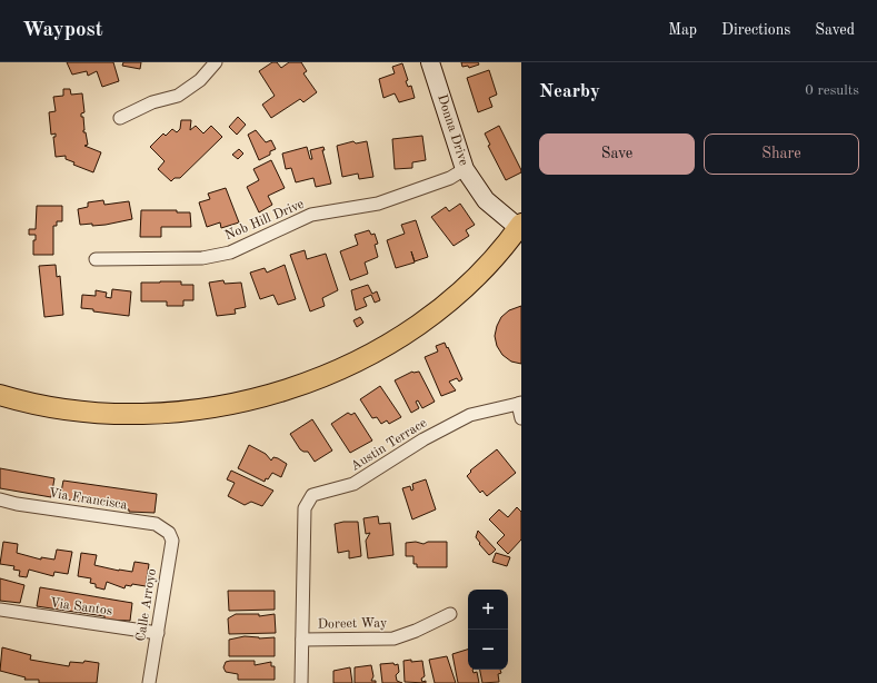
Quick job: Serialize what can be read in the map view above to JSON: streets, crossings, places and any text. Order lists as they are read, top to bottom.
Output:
{
  "streets": {
    "street": [
      "Donna Drive",
      "Nob Hill Drive",
      "Austin Terrace",
      "Via Francisca",
      "Calle Arroyo",
      "Via Santos",
      "Doreet Way"
    ]
  },
  "crossings": [
    ["Donna Drive", "Nob Hill Drive"],
    ["Austin Terrace", "Doreet Way"],
    ["Via Francisca", "Calle Arroyo"],
    ["Calle Arroyo", "Via Santos"]
  ],
  "page": {
    "header": "Waypost",
    "nav": ["Map", "Directions", "Saved"],
    "heading": ["Nearby", "0 results"],
    "buttons": ["Save", "Share"],
    "map_buttons": ["+", "−"]
  }
}
